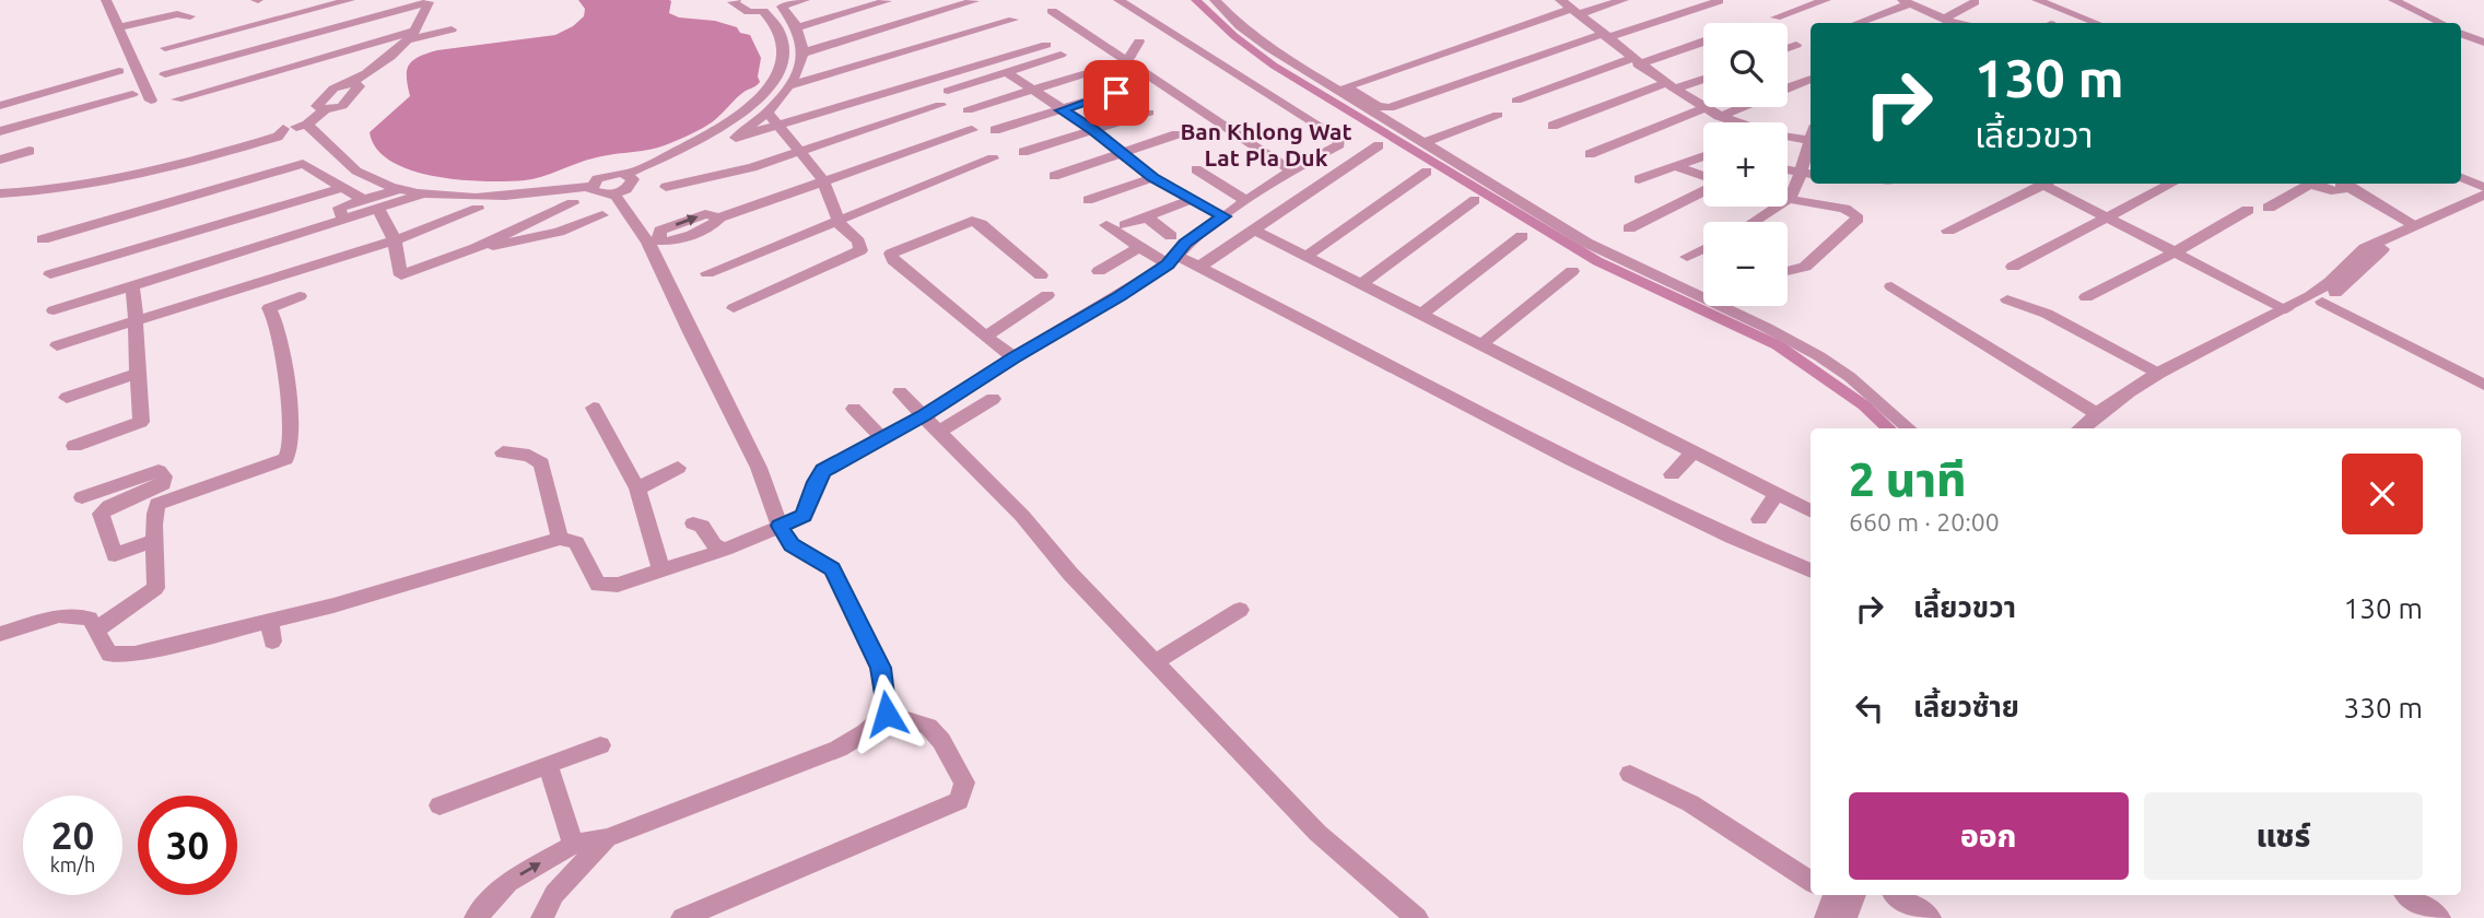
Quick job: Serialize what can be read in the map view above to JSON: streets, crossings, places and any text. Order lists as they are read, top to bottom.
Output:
{
  "districts": ["Ban Khlong Wat Lat Pla Duk"],
  "page": {
    "map_buttons": ["+", "−"],
    "turn": ["130 m", "เลี้ยวขวา"],
    "heading": ["2 นาที", "660 m · 20:00"],
    "list": [
      {
        "name": "เลี้ยวขวา",
        "value": "130 m"
      },
      {
        "name": "เลี้ยวซ้าย",
        "value": "330 m"
      }
    ],
    "buttons": ["ออก", "แชร์"],
    "speed": "20 km/h",
    "limit": "30"
  }
}
